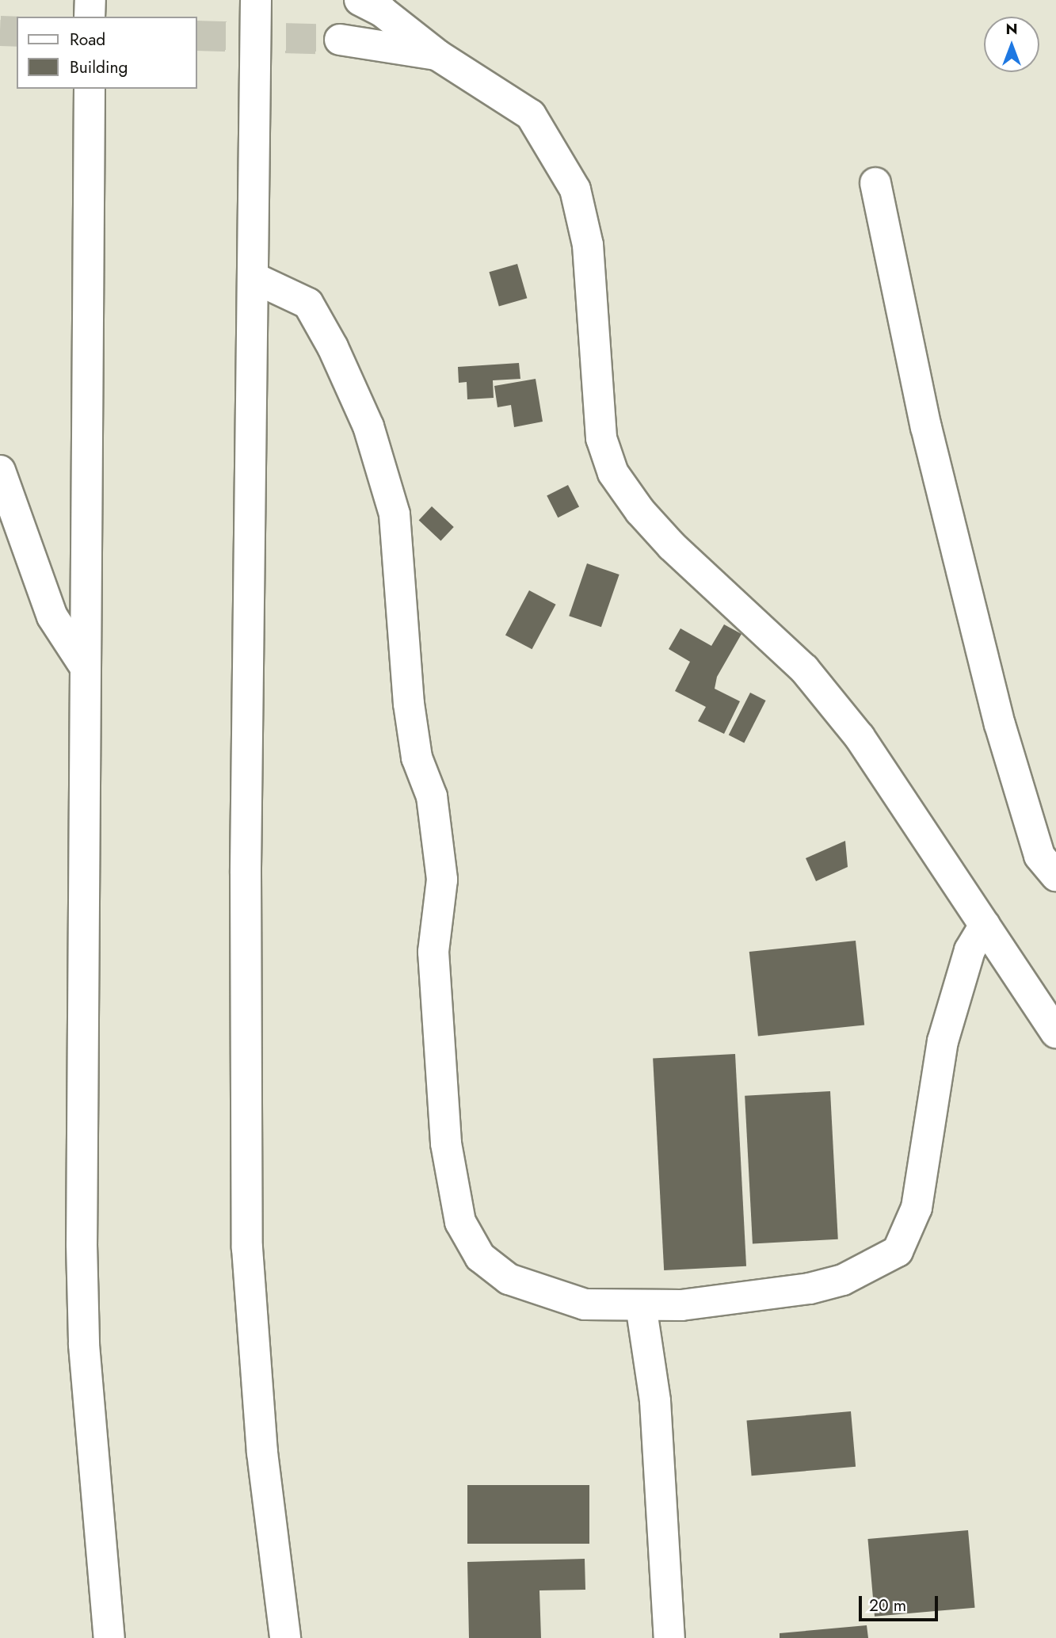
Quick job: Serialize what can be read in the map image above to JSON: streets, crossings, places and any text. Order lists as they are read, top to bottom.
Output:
{
  "legend": ["Road", "Building"],
  "scale_bar": "20 m",
  "north": "top"
}
